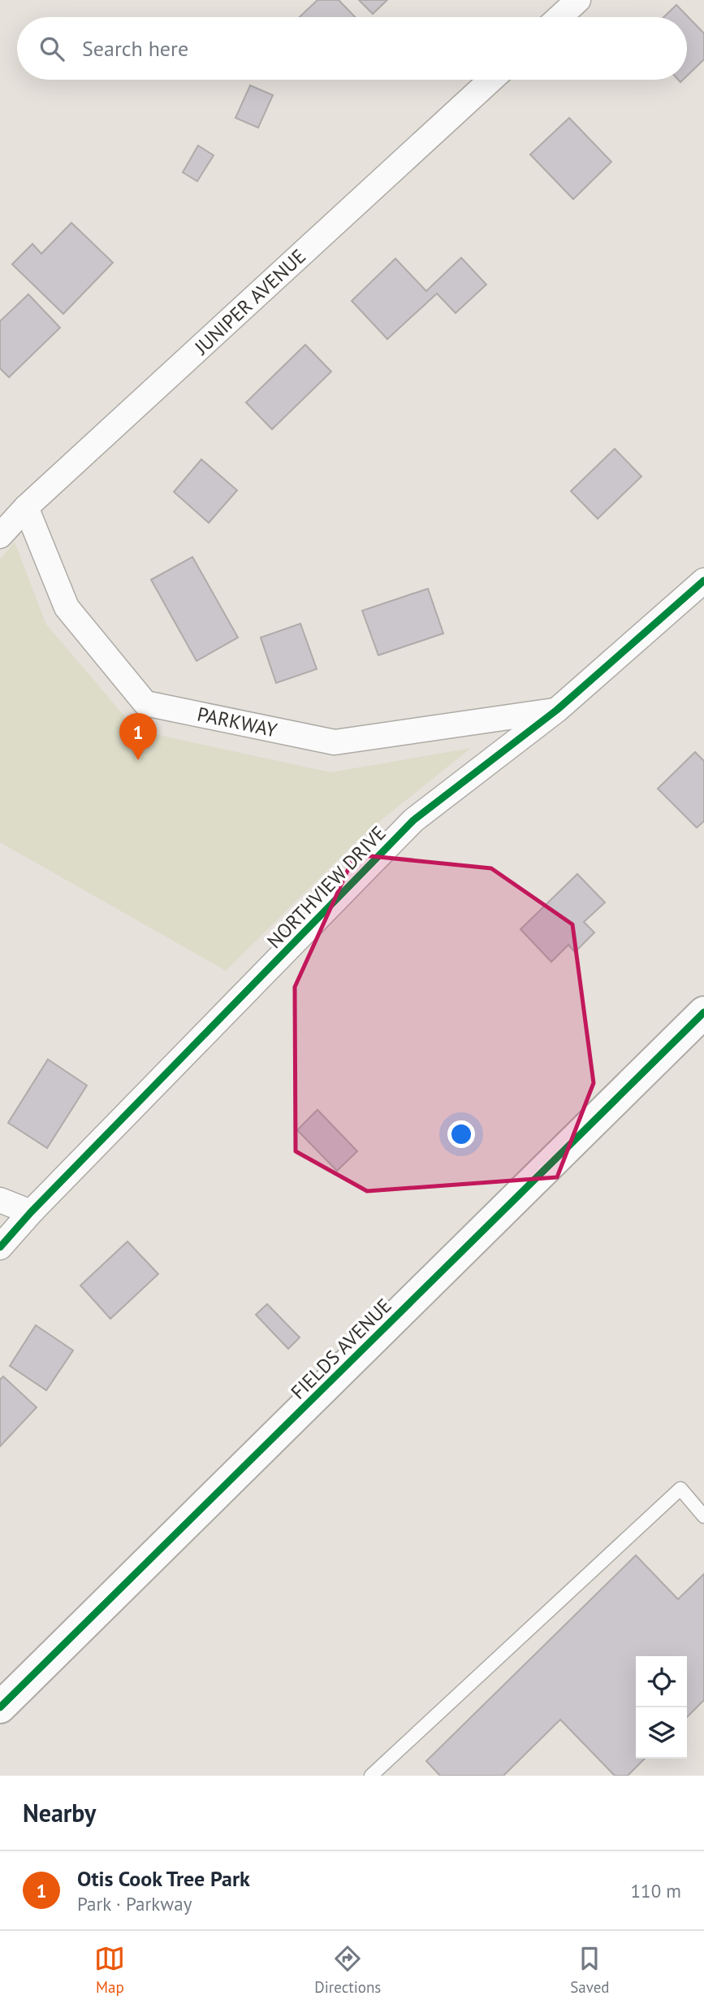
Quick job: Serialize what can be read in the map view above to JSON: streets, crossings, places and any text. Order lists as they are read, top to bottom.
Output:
{
  "streets": {
    "street": [
      "JUNIPER AVENUE",
      "PARKWAY",
      "NORTHVIEW DRIVE",
      "FIELDS AVENUE"
    ]
  },
  "crossings": [
    ["JUNIPER AVENUE", "PARKWAY"],
    ["PARKWAY", "NORTHVIEW DRIVE"]
  ],
  "page": {
    "search": "Search here",
    "pins": "1",
    "heading": "Nearby",
    "list": [
      {
        "mark": "1",
        "name": "Otis Cook Tree Park",
        "note": "Park · Parkway",
        "value": "110 m"
      }
    ],
    "nav": ["Map", "Directions", "Saved"]
  }
}
